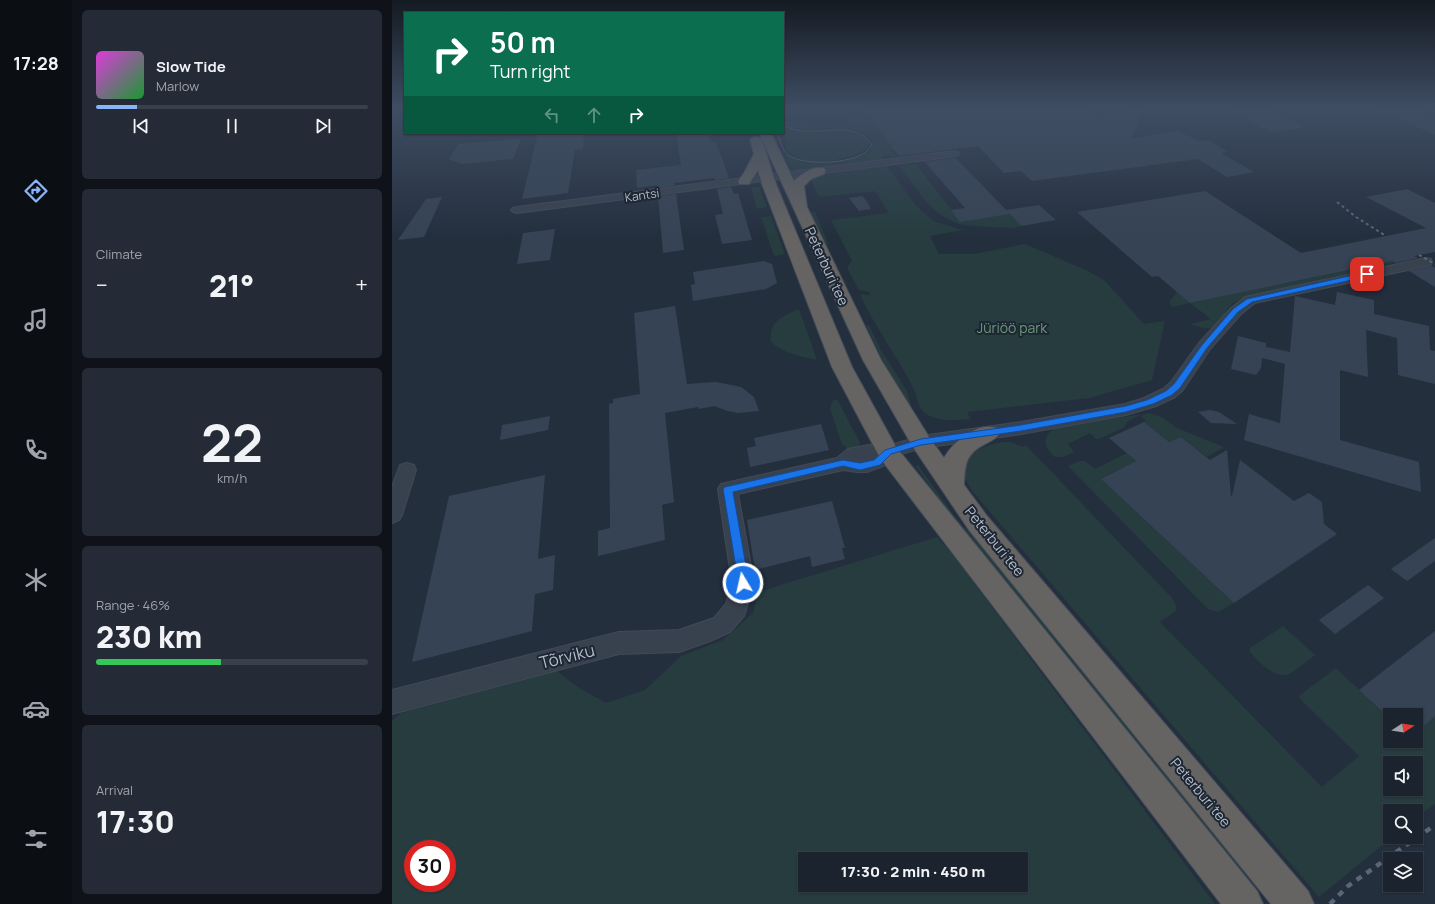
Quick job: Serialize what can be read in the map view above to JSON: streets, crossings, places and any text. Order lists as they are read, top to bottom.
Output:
{
  "streets": {
    "highway": ["Peterburi tee"],
    "street": ["Kantsi", "Tõrviku"]
  },
  "crossings": [
    ["Kantsi", "Peterburi tee"],
    ["Peterburi tee", "Tõrviku"]
  ],
  "parks": ["Jüriöö park"],
  "north": "right",
  "page": {
    "tabs": "17:28",
    "turn": ["50 m", "Turn right"],
    "song": ["Slow Tide", "Marlow"],
    "tile": [
      "Climate",
      ["22", "km/h"],
      ["Range · 46%", "230 km"],
      ["Arrival", "17:30"]
    ],
    "heat": ["−", "21°", "+"],
    "limit": "30",
    "trip": "17:30 · 2 min · 450 m"
  }
}
